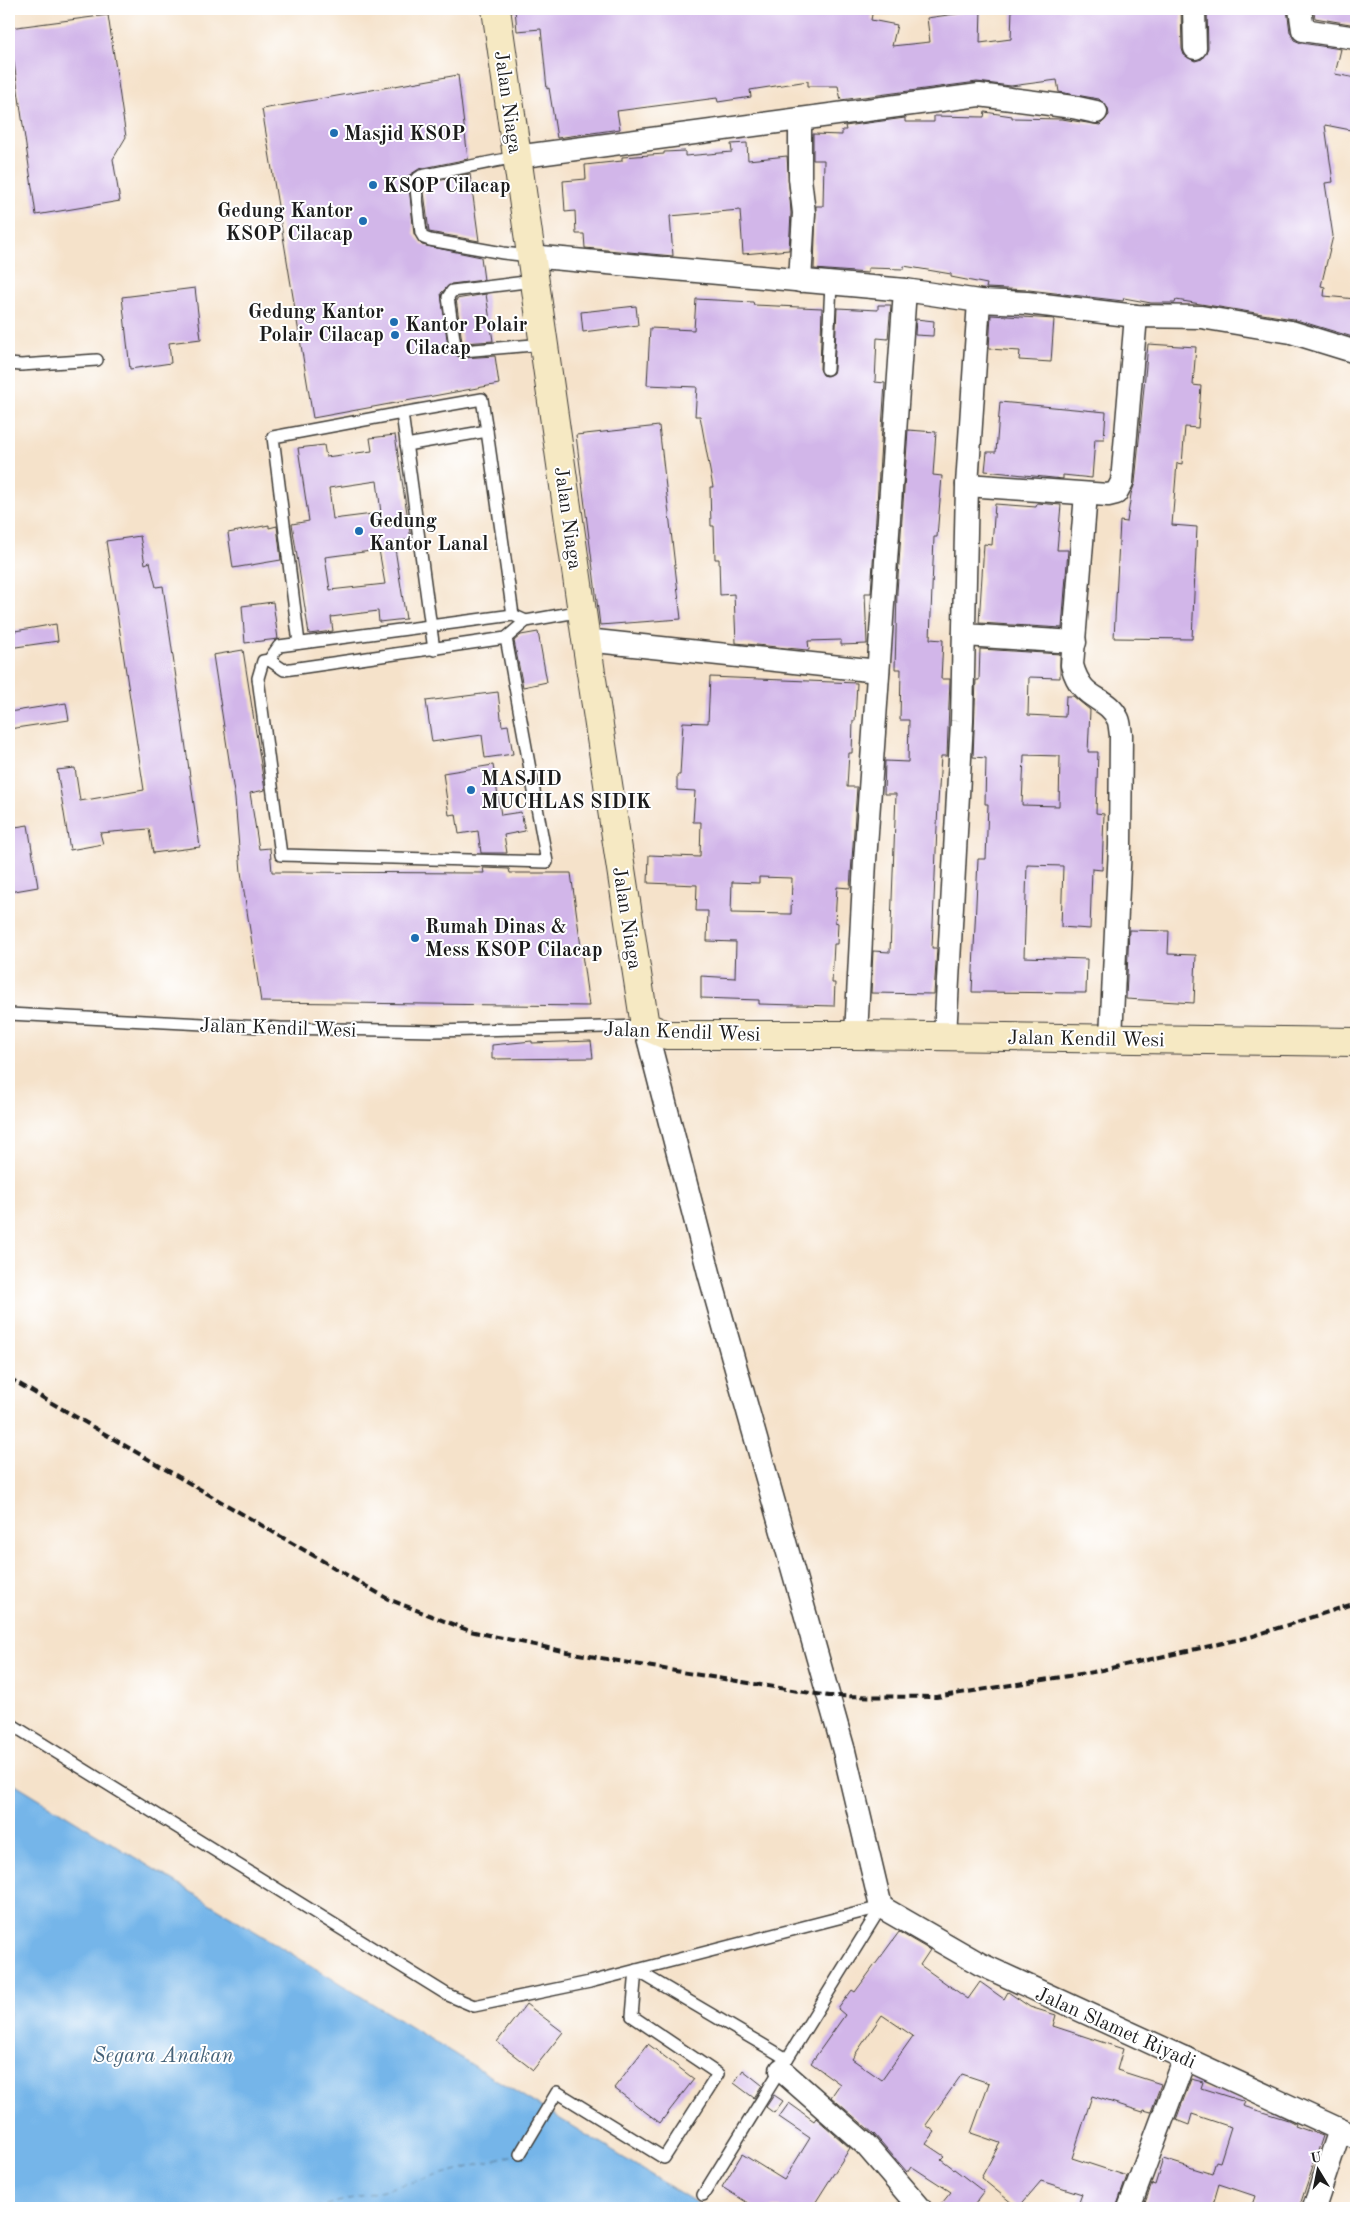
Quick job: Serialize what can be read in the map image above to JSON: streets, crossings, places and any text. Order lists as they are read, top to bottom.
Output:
{
  "streets": {
    "main road": ["Jalan Niaga", "Jalan Kendil Wesi"],
    "street": ["Jalan Slamet Riyadi"]
  },
  "crossings": [
    ["Jalan Niaga", "Jalan Kendil Wesi"]
  ],
  "water": ["Segara Anakan"],
  "places": [
    "Masjid KSOP",
    "KSOP Cilacap",
    "Gedung Kantor KSOP Cilacap",
    "Gedung Kantor Polair Cilacap",
    "Kantor Polair Cilacap",
    "Gedung Kantor Lanal",
    "MASJID MUCHLAS SIDIK",
    "Rumah Dinas & Mess KSOP Cilacap"
  ],
  "north": "top"
}
